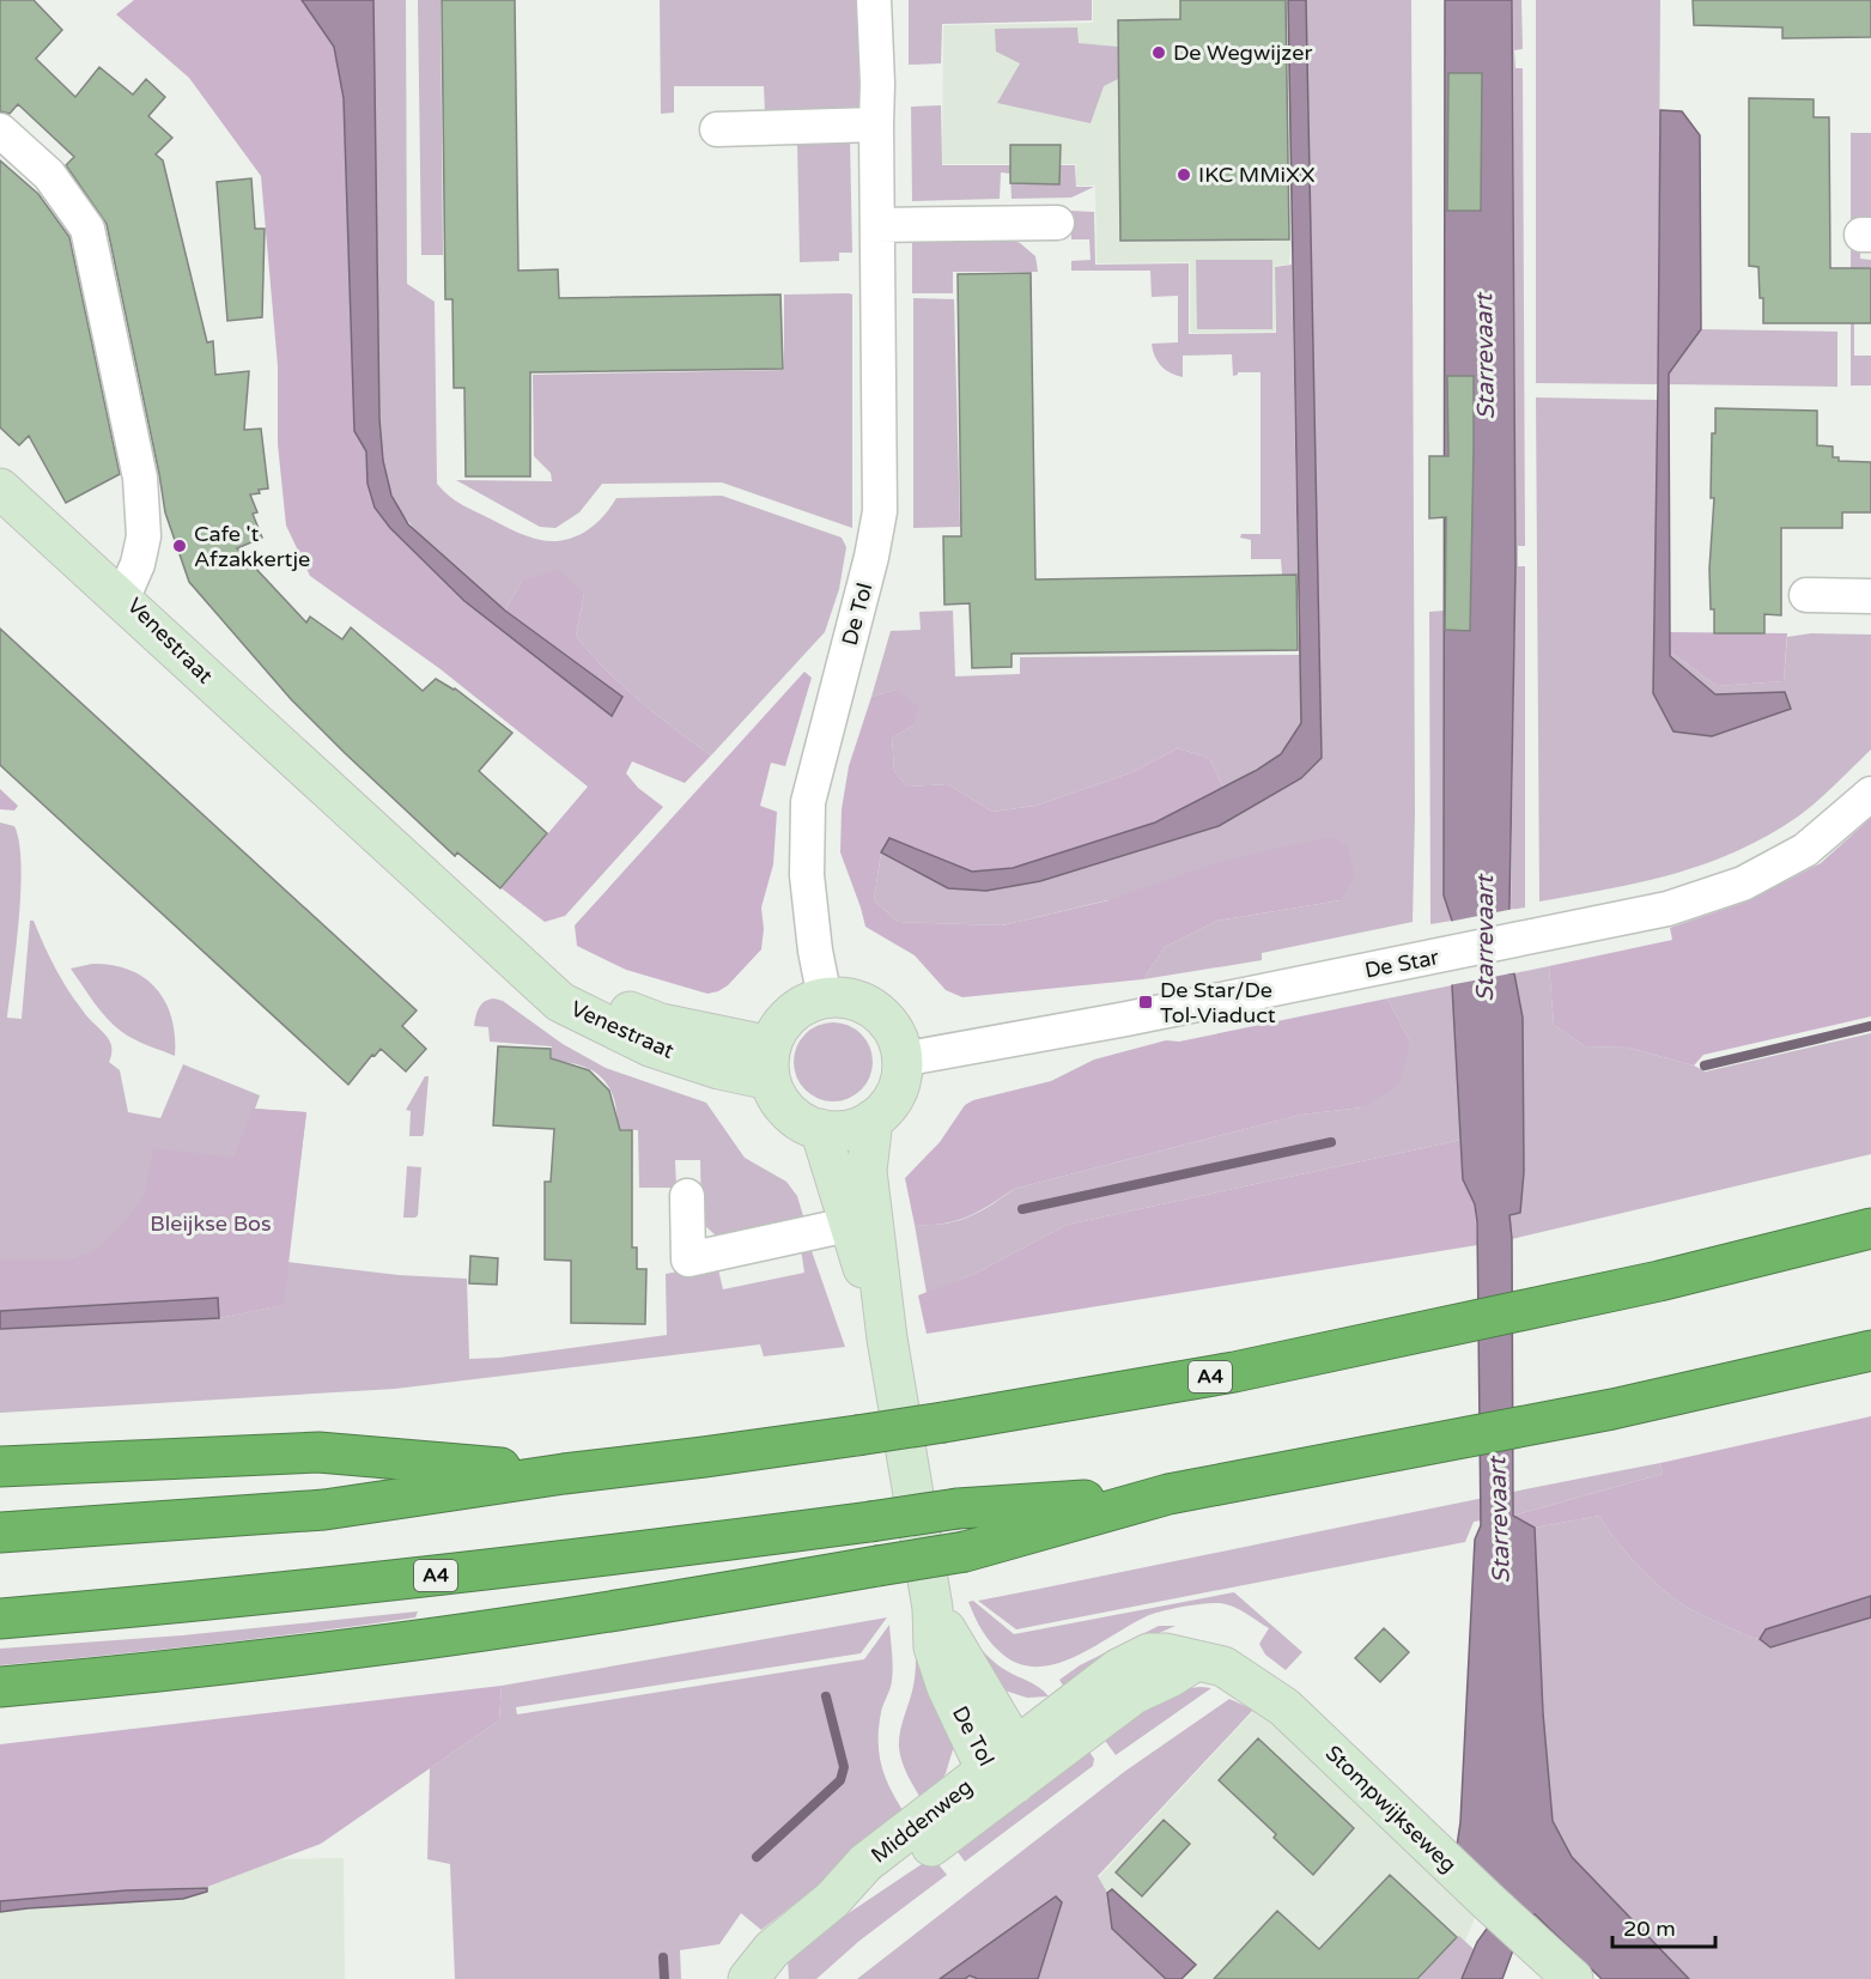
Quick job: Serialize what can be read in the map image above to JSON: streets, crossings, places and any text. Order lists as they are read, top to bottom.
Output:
{
  "streets": {
    "highway": ["A4"],
    "street": [
      "De Tol",
      "Venestraat",
      "De Star",
      "Stompwijkseweg",
      "Middenweg"
    ]
  },
  "crossings": [
    ["De Tol", "Venestraat"],
    ["De Tol", "De Star"],
    ["De Tol", "Stompwijkseweg"],
    ["De Tol", "Middenweg"],
    ["Venestraat", "De Star"],
    ["Stompwijkseweg", "Middenweg"]
  ],
  "water": ["Starrevaart"],
  "parks": ["Bleijkse Bos"],
  "places": {
    "other": ["De Wegwijzer", "IKC MMiXX", "Cafe 't Afzakkertje"],
    "transit": ["De Star/De Tol-Viaduct"]
  },
  "scale_bar": "20 m"
}
